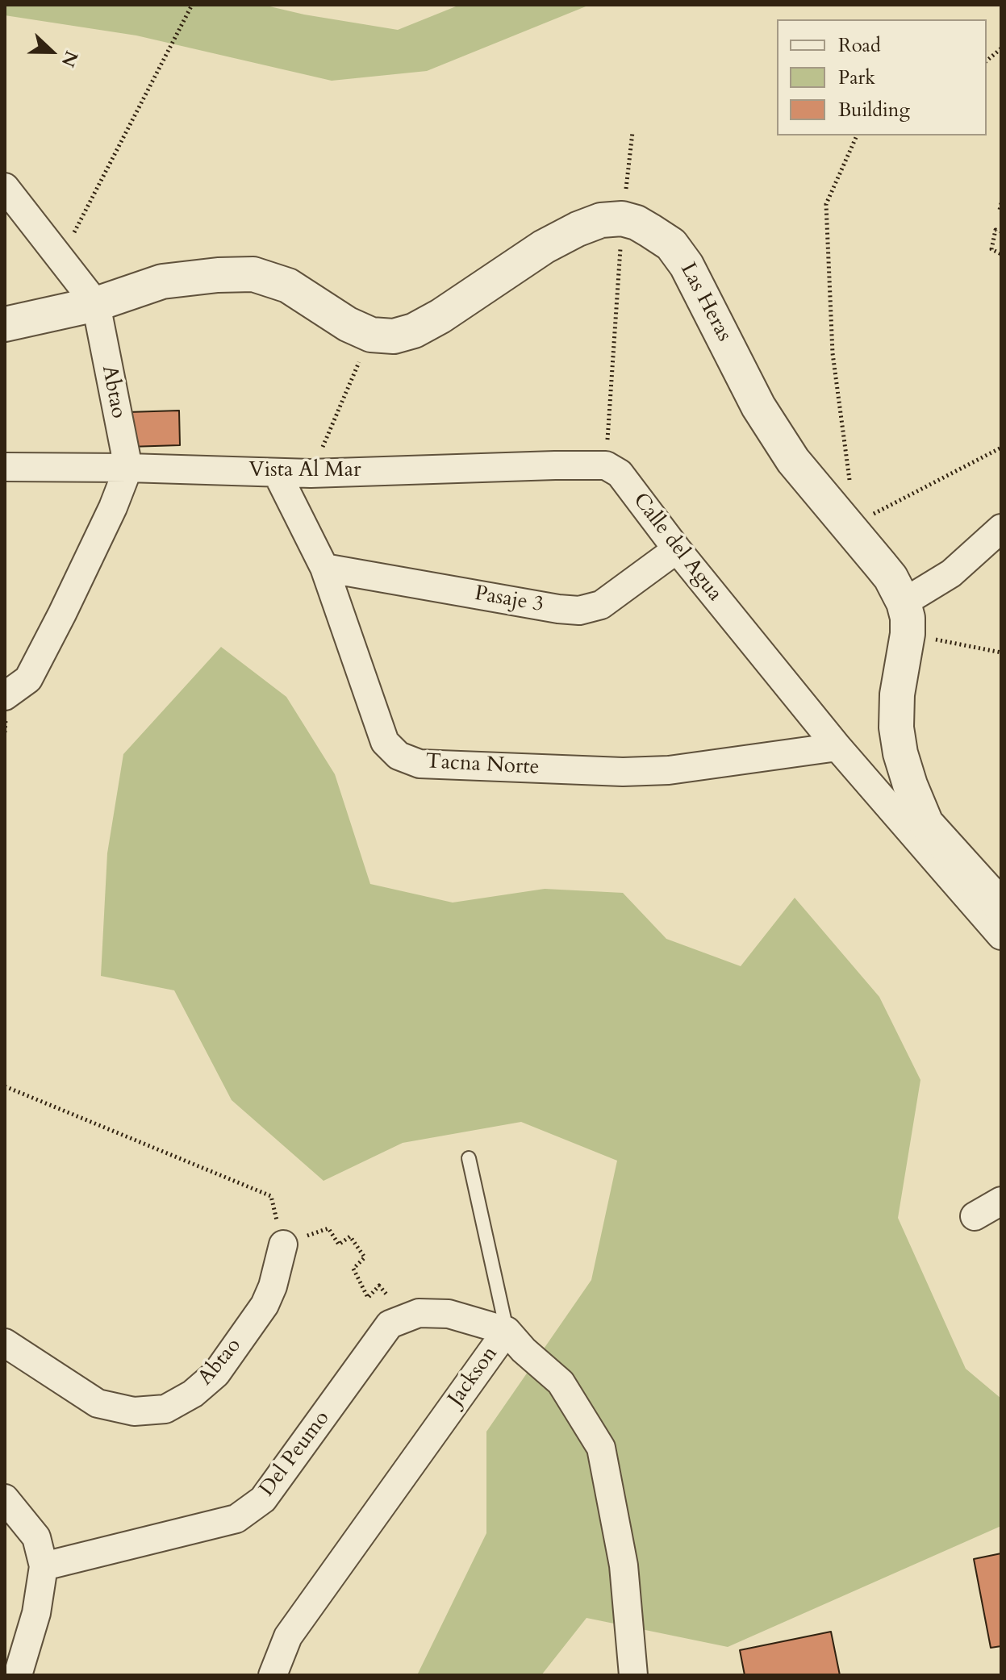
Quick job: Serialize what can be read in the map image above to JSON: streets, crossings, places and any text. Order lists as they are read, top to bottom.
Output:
{
  "streets": {
    "street": [
      "Las Heras",
      "Abtao",
      "Vista Al Mar",
      "Calle del Agua",
      "Pasaje 3",
      "Tacna Norte",
      "Jackson",
      "Del Peumo"
    ]
  },
  "crossings": [
    ["Abtao", "Vista Al Mar"],
    ["Vista Al Mar", "Calle del Agua"],
    ["Vista Al Mar", "Tacna Norte"],
    ["Calle del Agua", "Pasaje 3"],
    ["Calle del Agua", "Tacna Norte"],
    ["Pasaje 3", "Tacna Norte"]
  ],
  "legend": ["Road", "Park", "Building"],
  "north": "right"
}
